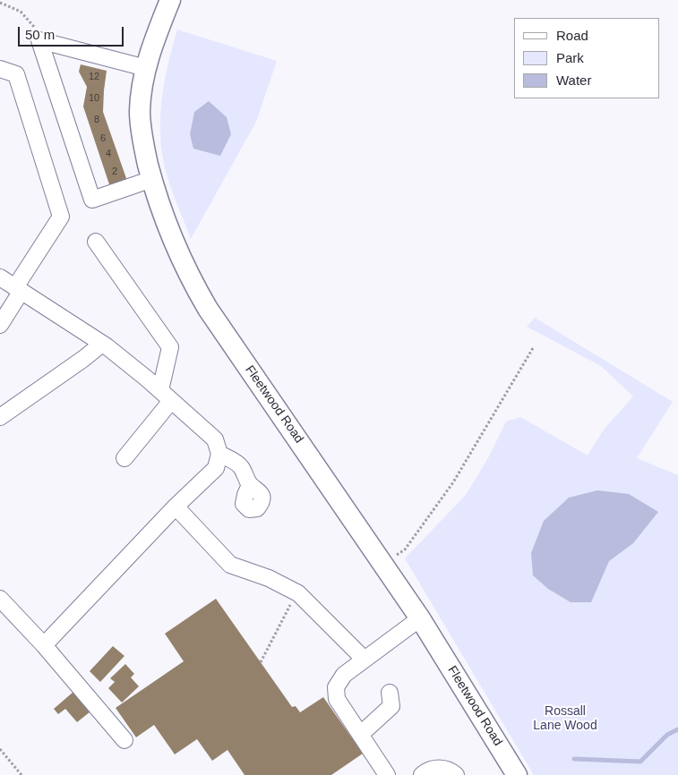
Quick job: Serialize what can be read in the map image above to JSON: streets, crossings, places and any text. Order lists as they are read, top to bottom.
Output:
{
  "streets": {
    "main road": ["Fleetwood Road"]
  },
  "parks": ["Rossall Lane Wood"],
  "house_numbers": [
    "12",
    "10",
    "8",
    "6",
    "4",
    "2"
  ],
  "legend": ["Road", "Park", "Water"],
  "scale_bar": "50 m"
}
